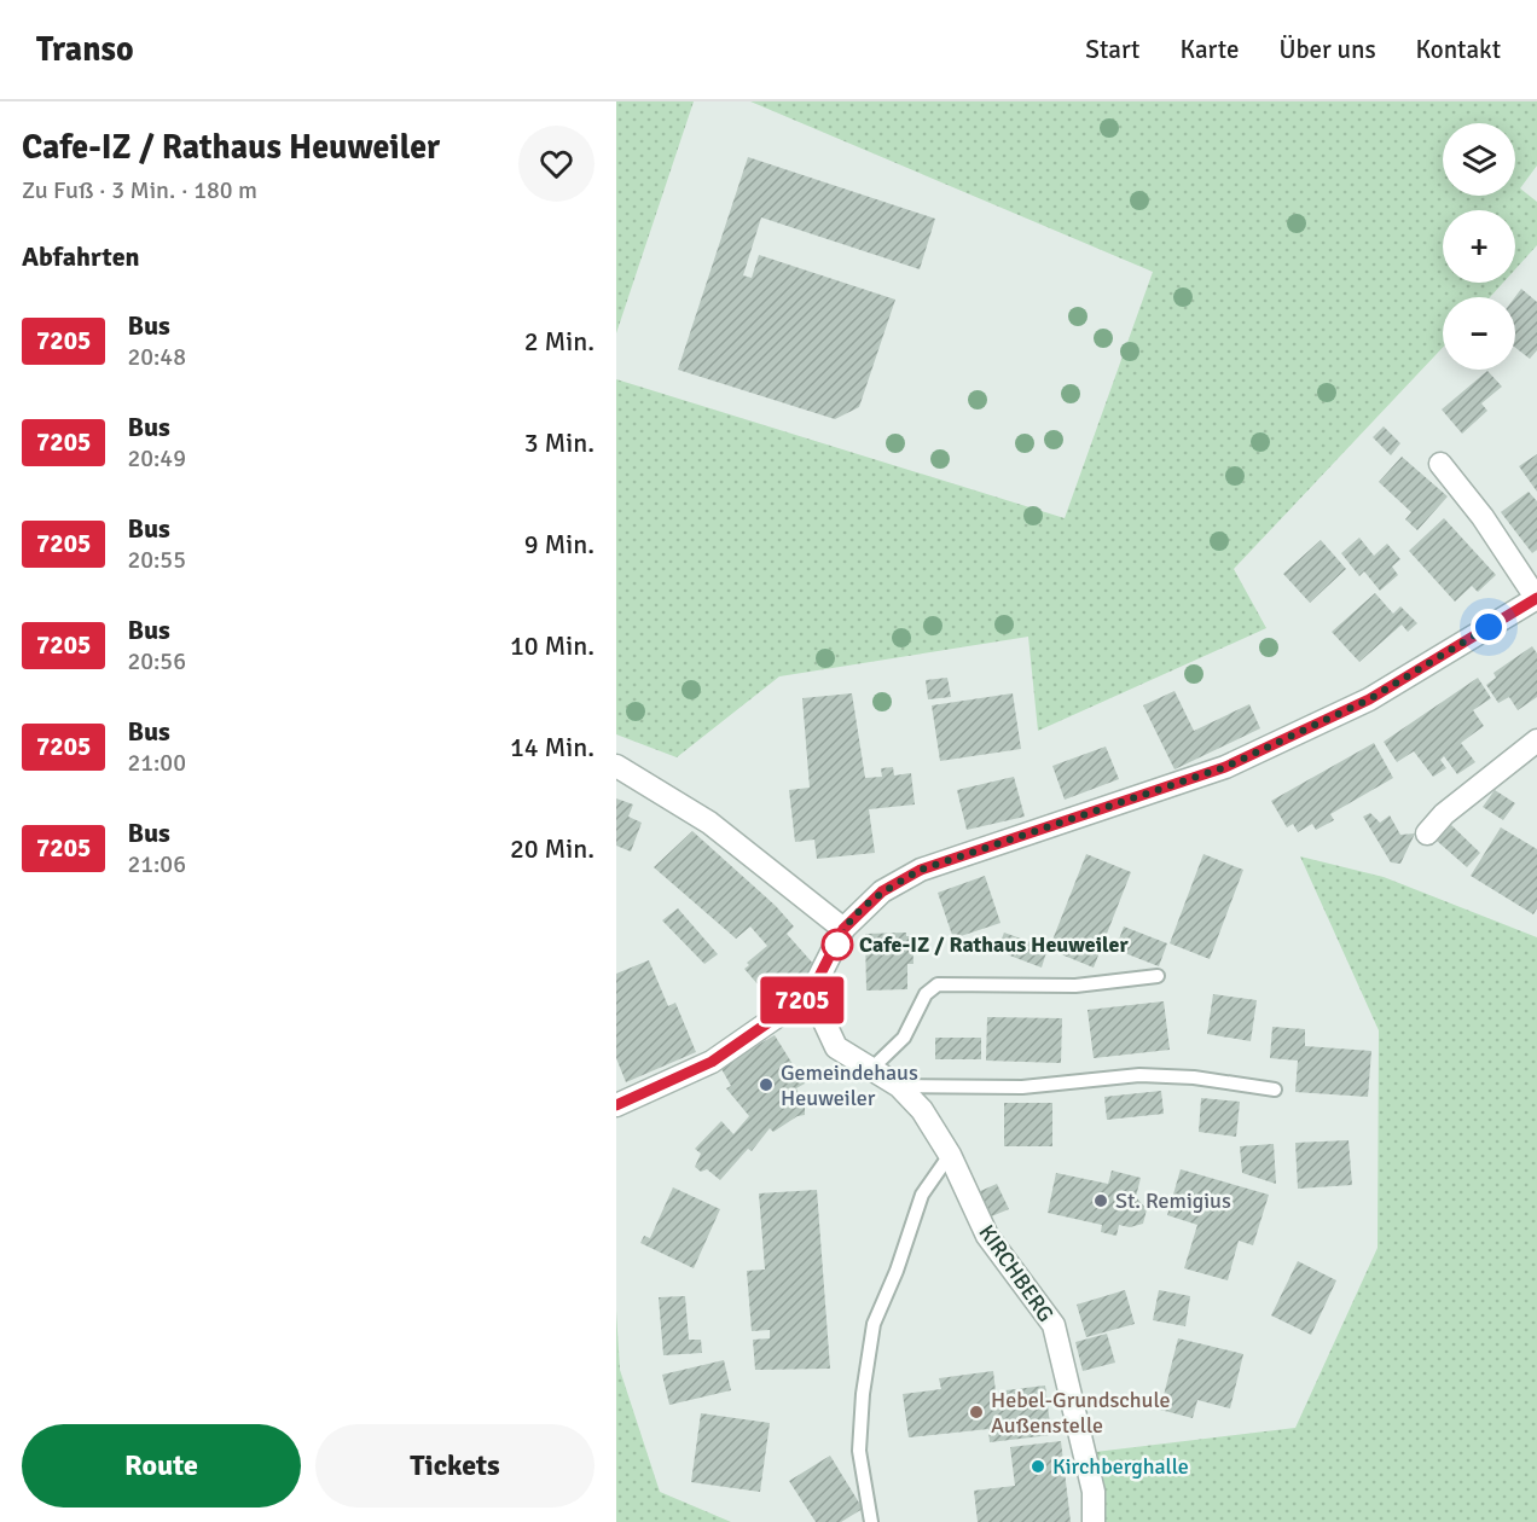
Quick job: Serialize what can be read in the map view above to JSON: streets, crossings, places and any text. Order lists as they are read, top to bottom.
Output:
{
  "streets": {
    "street": ["KIRCHBERG"]
  },
  "places": [
    "Cafe-IZ / Rathaus Heuweiler",
    "Gemeindehaus Heuweiler",
    "St. Remigius",
    "Hebel-Grundschule Außenstelle",
    "Kirchberghalle"
  ],
  "lines": ["bus line 7205"],
  "page": {
    "header": "Transo",
    "nav": [
      "Start",
      "Karte",
      "Über uns",
      "Kontakt"
    ],
    "heading": [
      ["Cafe-IZ / Rathaus Heuweiler", "Zu Fuß · 3 Min. · 180 m"],
      "Abfahrten"
    ],
    "on_map": "7205",
    "map_buttons": ["+", "−"],
    "list": [
      {
        "mark": "7205",
        "name": "Bus",
        "note": "20:48",
        "value": "2 Min."
      },
      {
        "mark": "7205",
        "name": "Bus",
        "note": "20:49",
        "value": "3 Min."
      },
      {
        "mark": "7205",
        "name": "Bus",
        "note": "20:55",
        "value": "9 Min."
      },
      {
        "mark": "7205",
        "name": "Bus",
        "note": "20:56",
        "value": "10 Min."
      },
      {
        "mark": "7205",
        "name": "Bus",
        "note": "21:00",
        "value": "14 Min."
      },
      {
        "mark": "7205",
        "name": "Bus",
        "note": "21:06",
        "value": "20 Min."
      }
    ],
    "buttons": ["Route", "Tickets"]
  }
}
